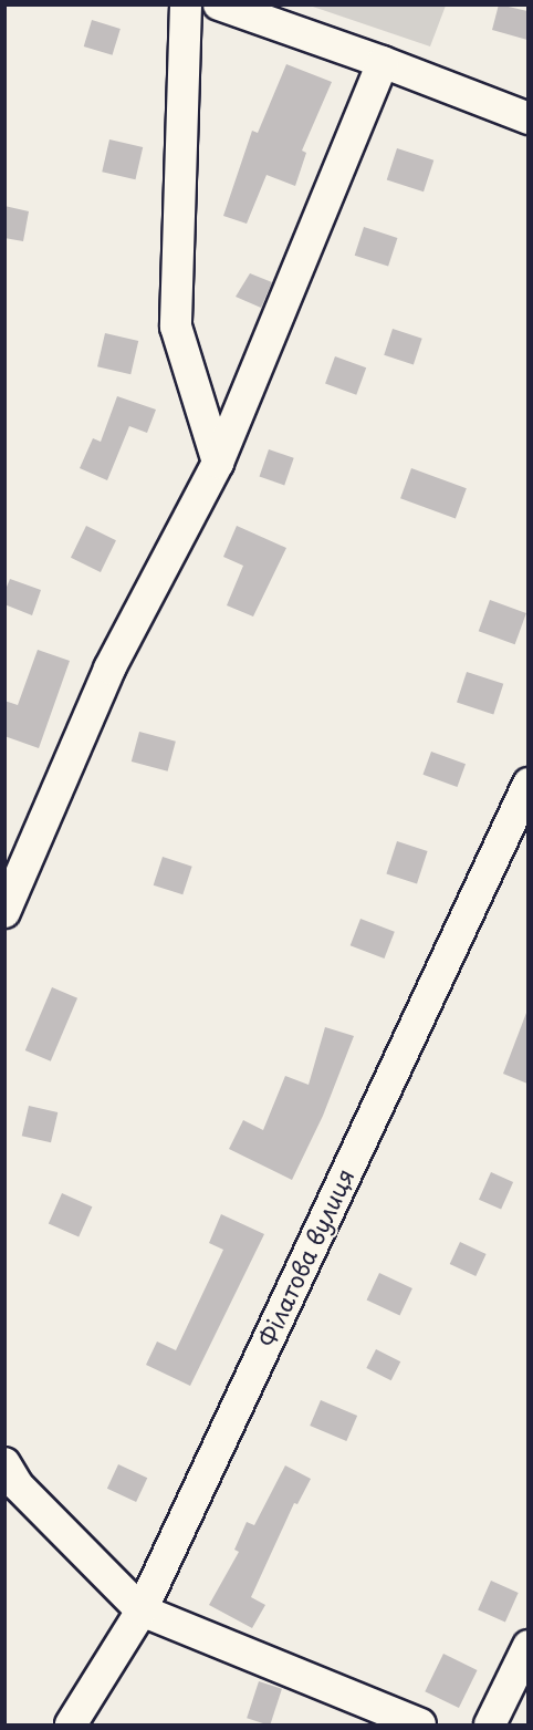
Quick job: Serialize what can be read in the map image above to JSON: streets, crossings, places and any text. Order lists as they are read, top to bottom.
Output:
{
  "streets": {
    "street": ["Філатова вулиця"]
  }
}
